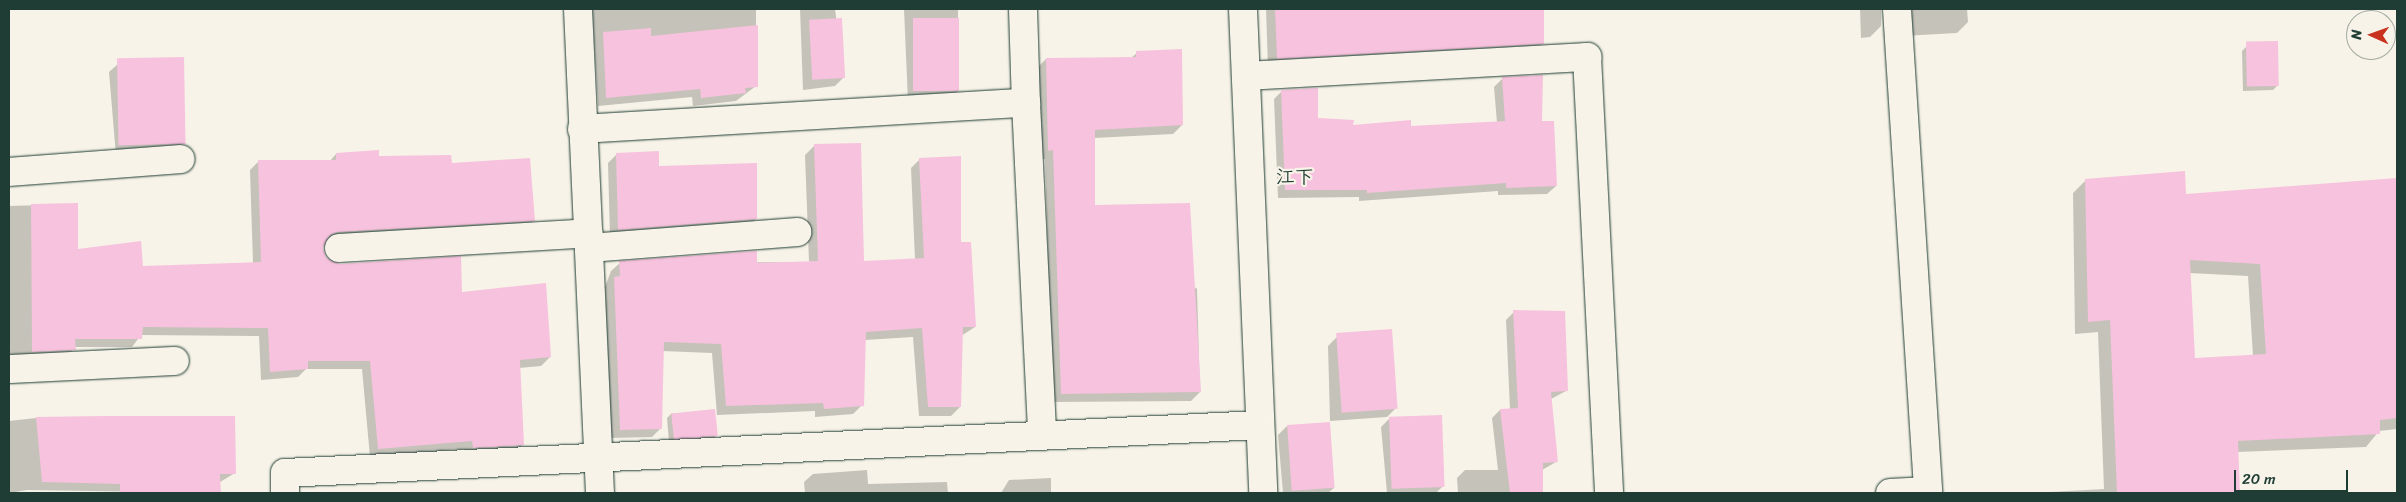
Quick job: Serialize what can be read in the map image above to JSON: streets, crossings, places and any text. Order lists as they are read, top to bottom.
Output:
{
  "districts": ["江下"],
  "scale_bar": "20 m",
  "north": "left"
}
